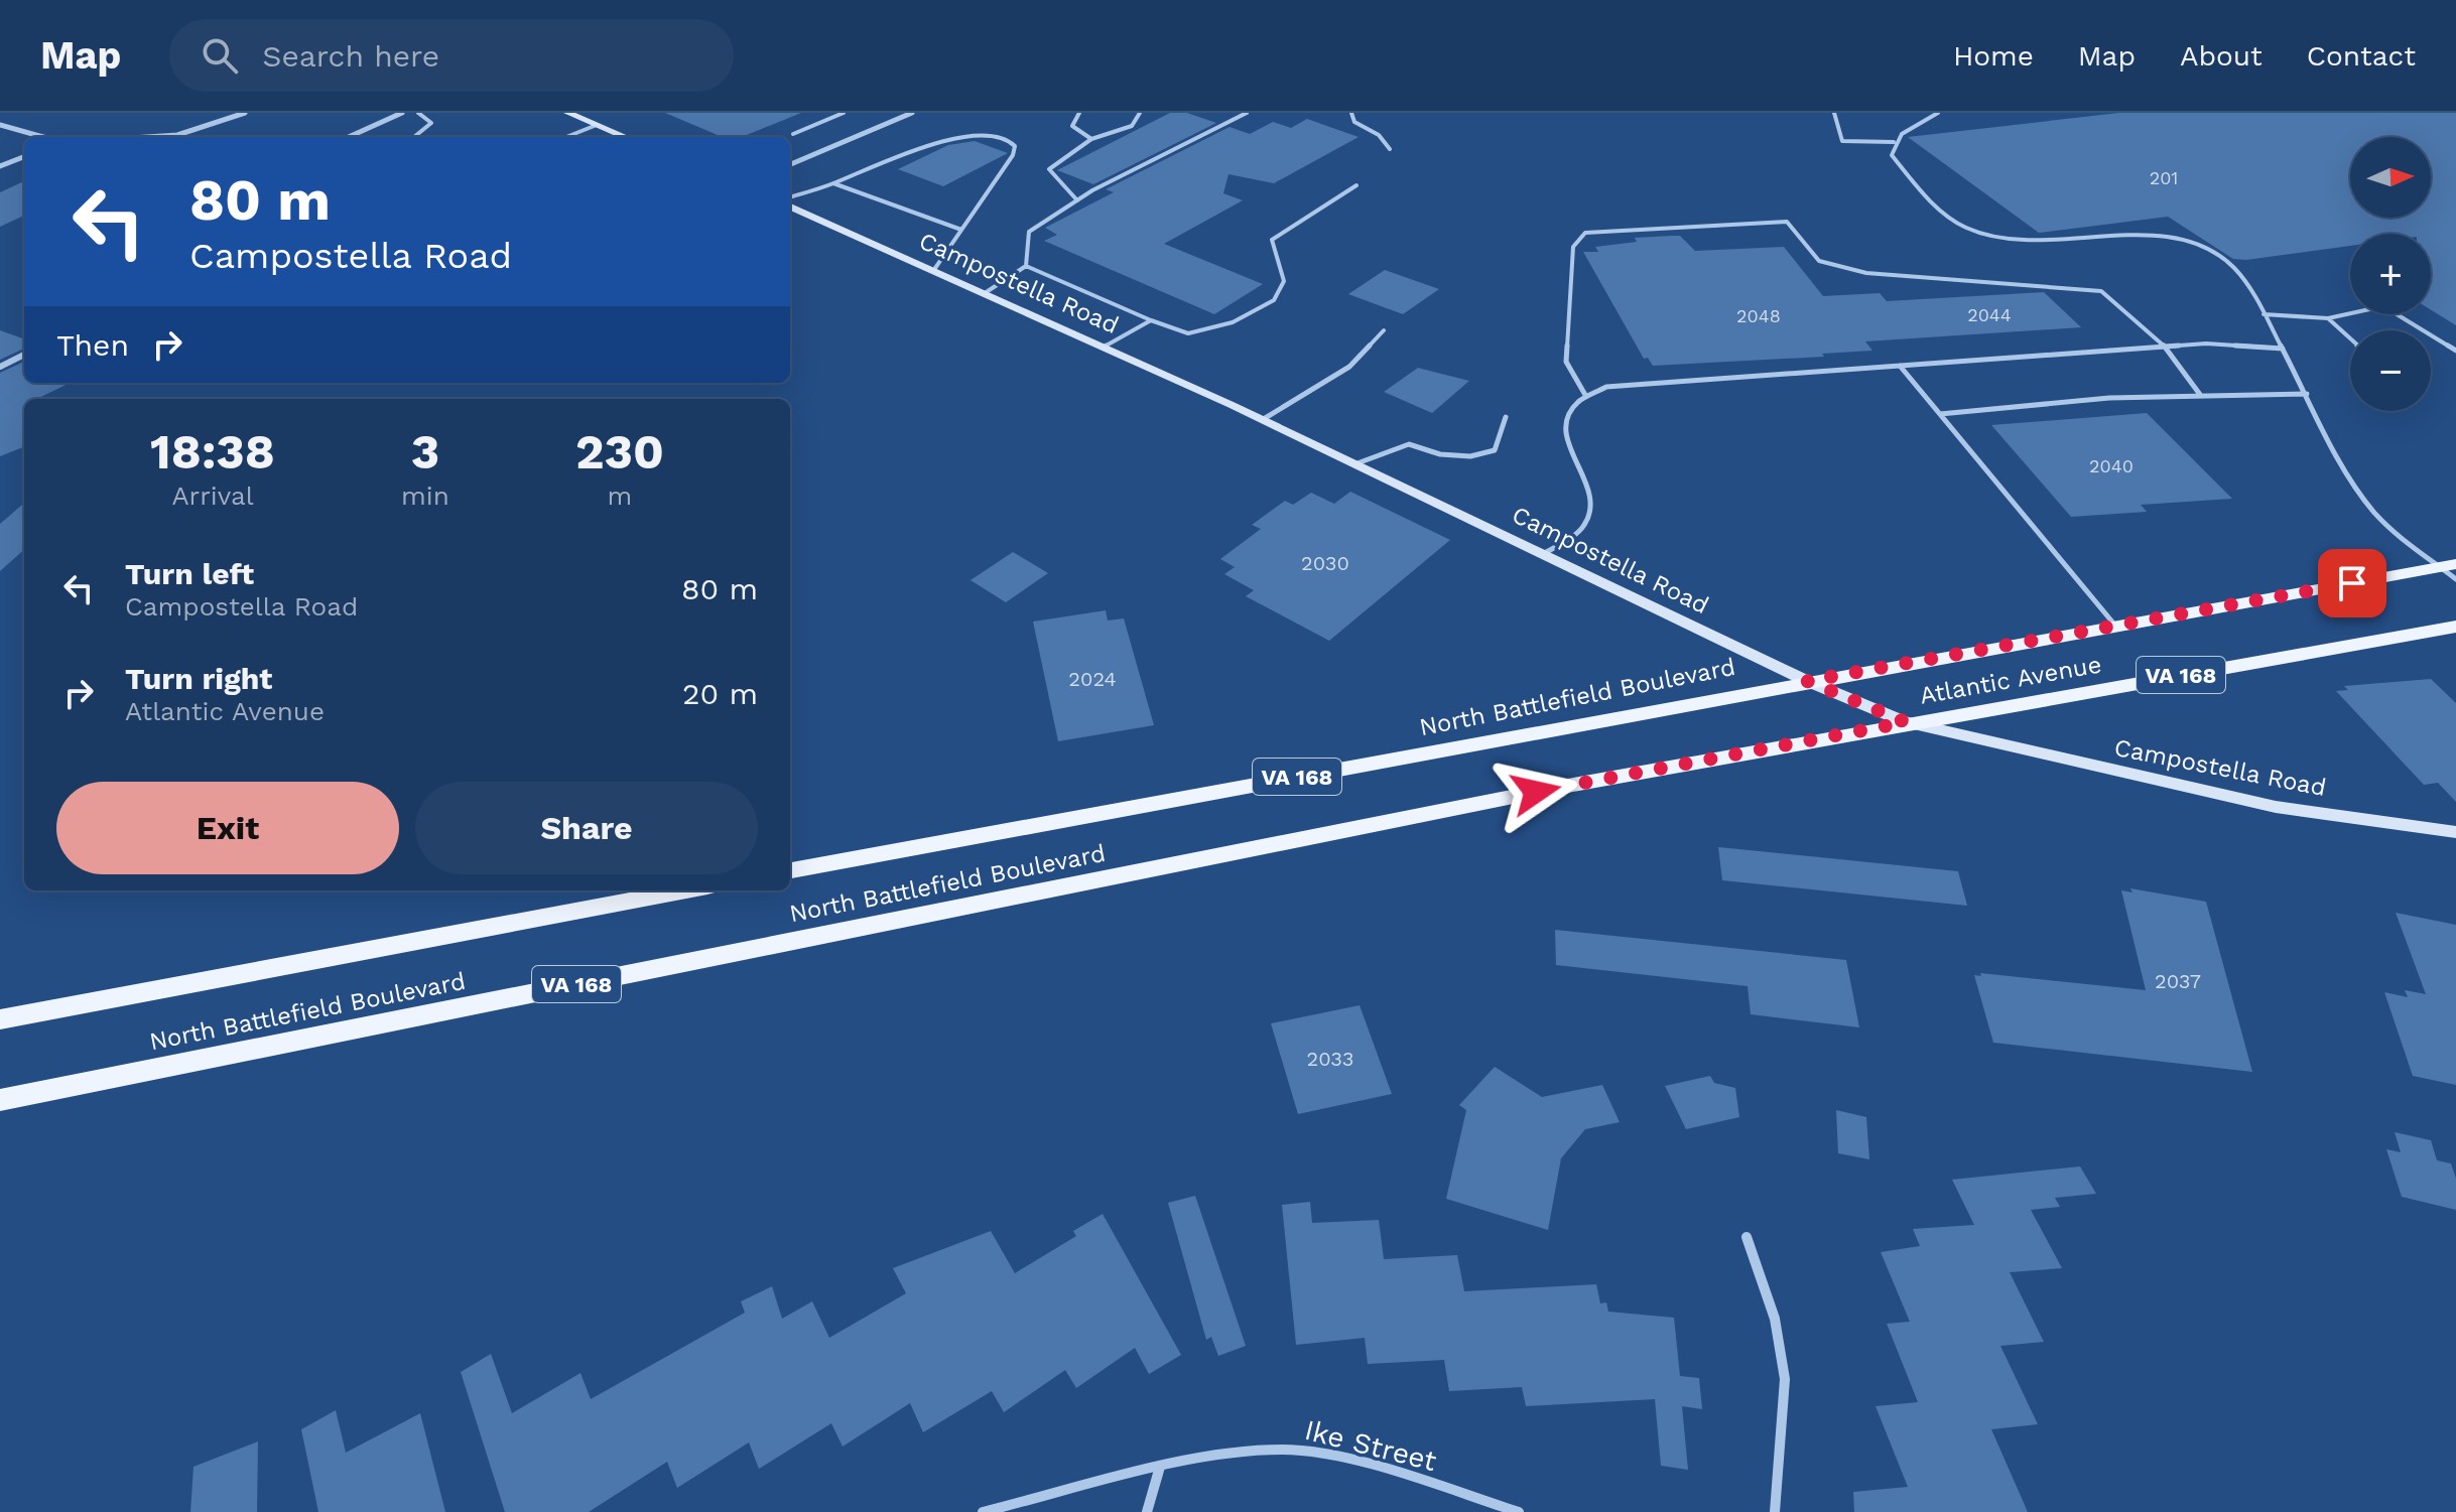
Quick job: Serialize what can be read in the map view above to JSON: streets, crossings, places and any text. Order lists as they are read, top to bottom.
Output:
{
  "streets": {
    "main road": [
      "Campostella Road",
      "VA 168",
      "Atlantic Avenue",
      "North Battlefield Boulevard"
    ],
    "street": ["Ike Street"]
  },
  "crossings": [
    ["Campostella Road", "Atlantic Avenue"],
    ["Campostella Road", "North Battlefield Boulevard"],
    ["Atlantic Avenue", "North Battlefield Boulevard"]
  ],
  "house_numbers": [
    "201",
    "2044",
    "2048",
    "2040",
    "2030",
    "2024",
    "2037",
    "2033"
  ],
  "north": "right",
  "page": {
    "header": "Map",
    "search": "Search here",
    "nav": [
      "Home",
      "Map",
      "About",
      "Contact"
    ],
    "map_buttons": ["+", "−"],
    "turn": ["80 m", "Campostella Road"],
    "then": "Then",
    "eta": [
      "18:38",
      "Arrival",
      "3",
      "min",
      "230",
      "m"
    ],
    "list": [
      {
        "name": "Turn left",
        "note": "Campostella Road",
        "value": "80 m"
      },
      {
        "name": "Turn right",
        "note": "Atlantic Avenue",
        "value": "20 m"
      }
    ],
    "buttons": ["Exit", "Share"]
  }
}
